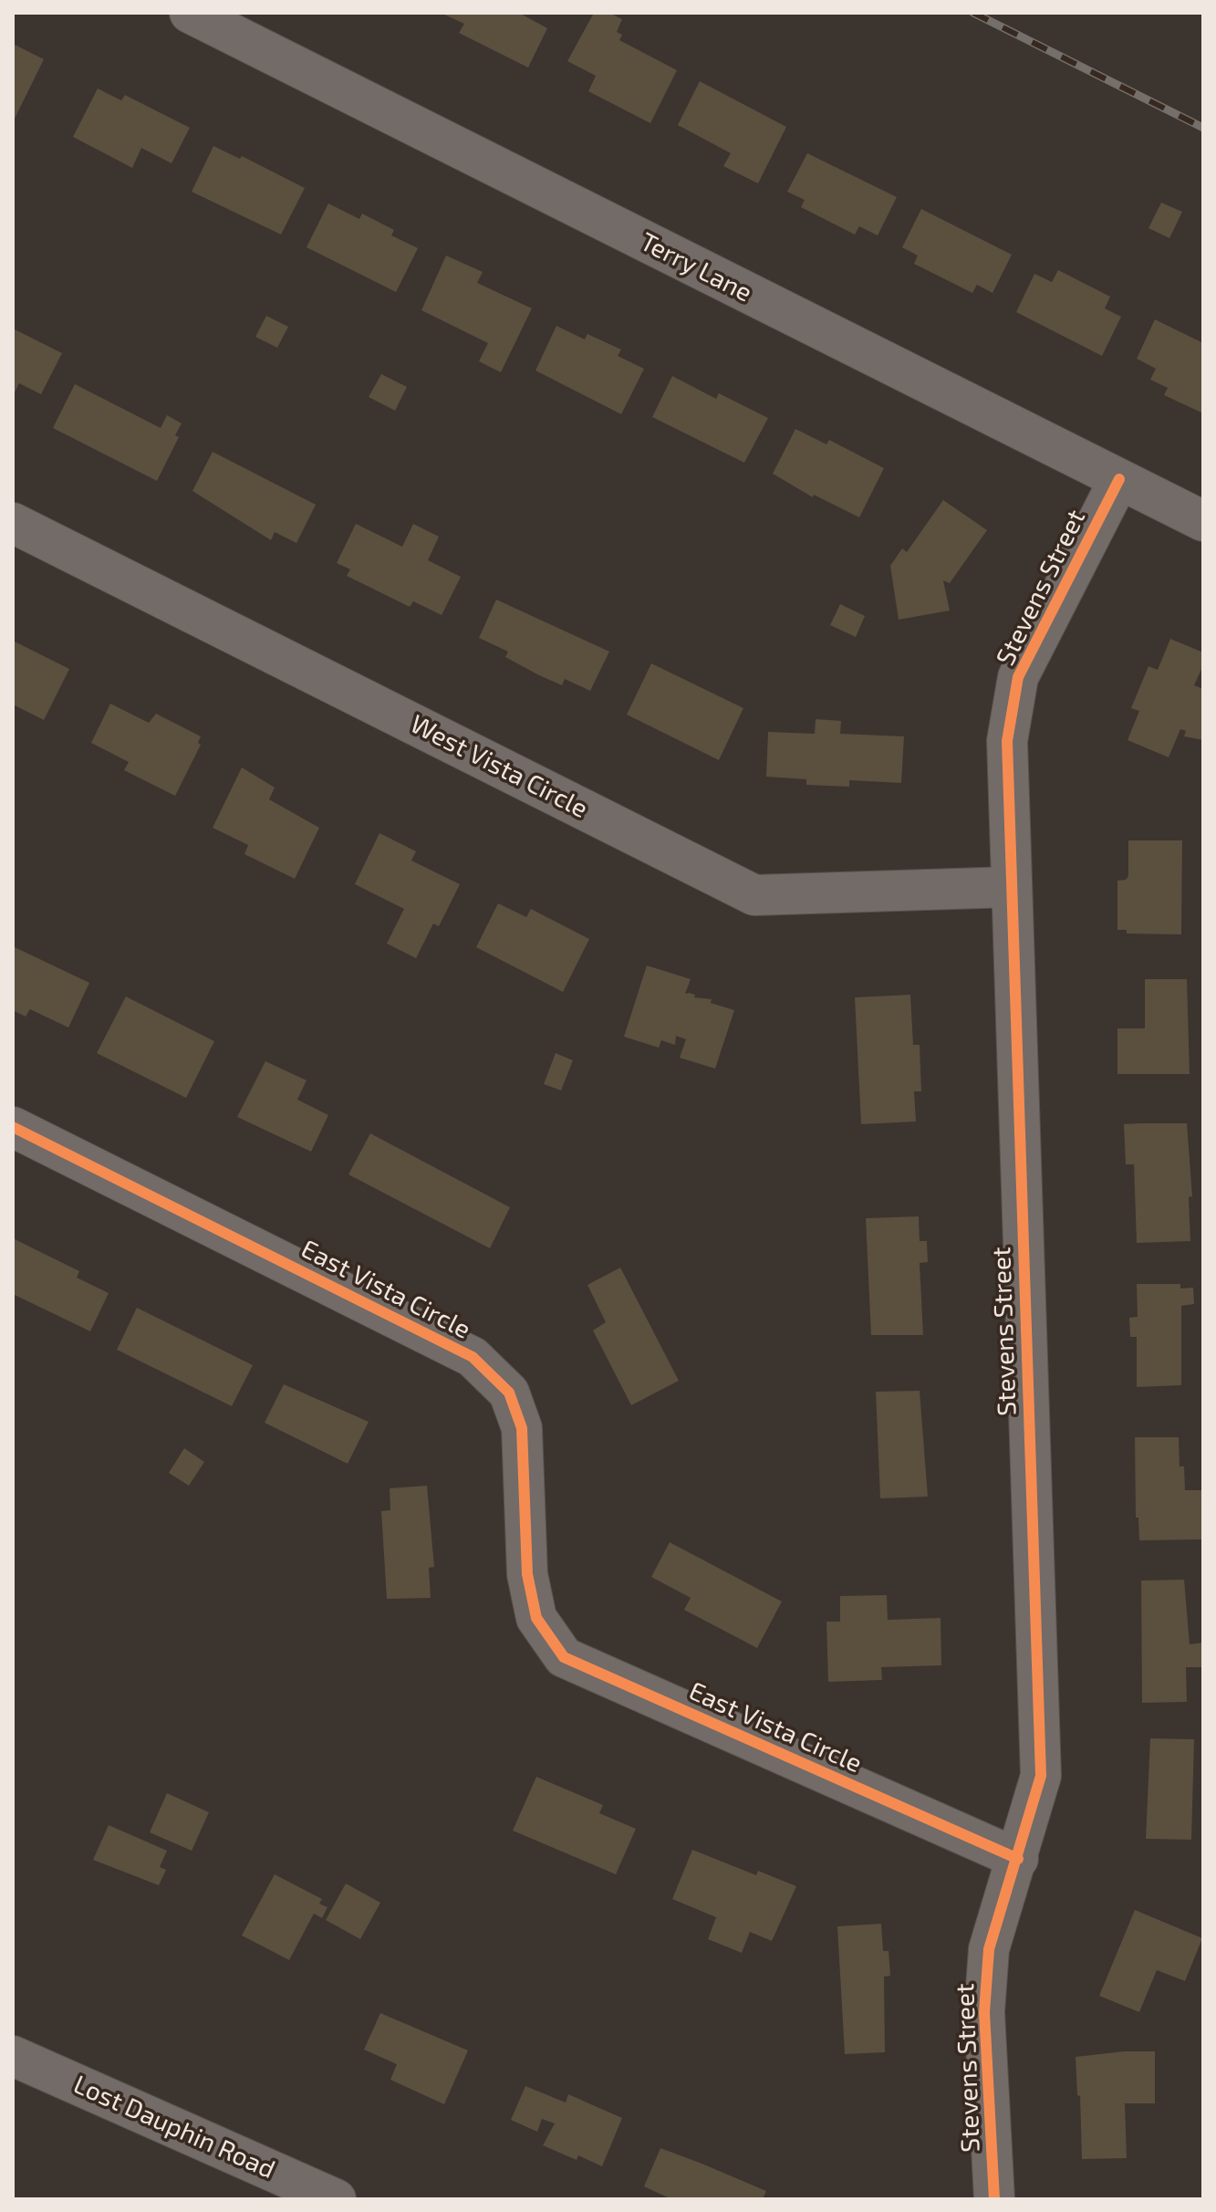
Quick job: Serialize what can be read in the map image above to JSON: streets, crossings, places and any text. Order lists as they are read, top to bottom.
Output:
{
  "streets": {
    "street": [
      "Terry Lane",
      "Stevens Street",
      "West Vista Circle",
      "East Vista Circle",
      "Lost Dauphin Road"
    ]
  },
  "crossings": [
    ["Terry Lane", "Stevens Street"],
    ["Stevens Street", "West Vista Circle"],
    ["Stevens Street", "East Vista Circle"]
  ]
}
